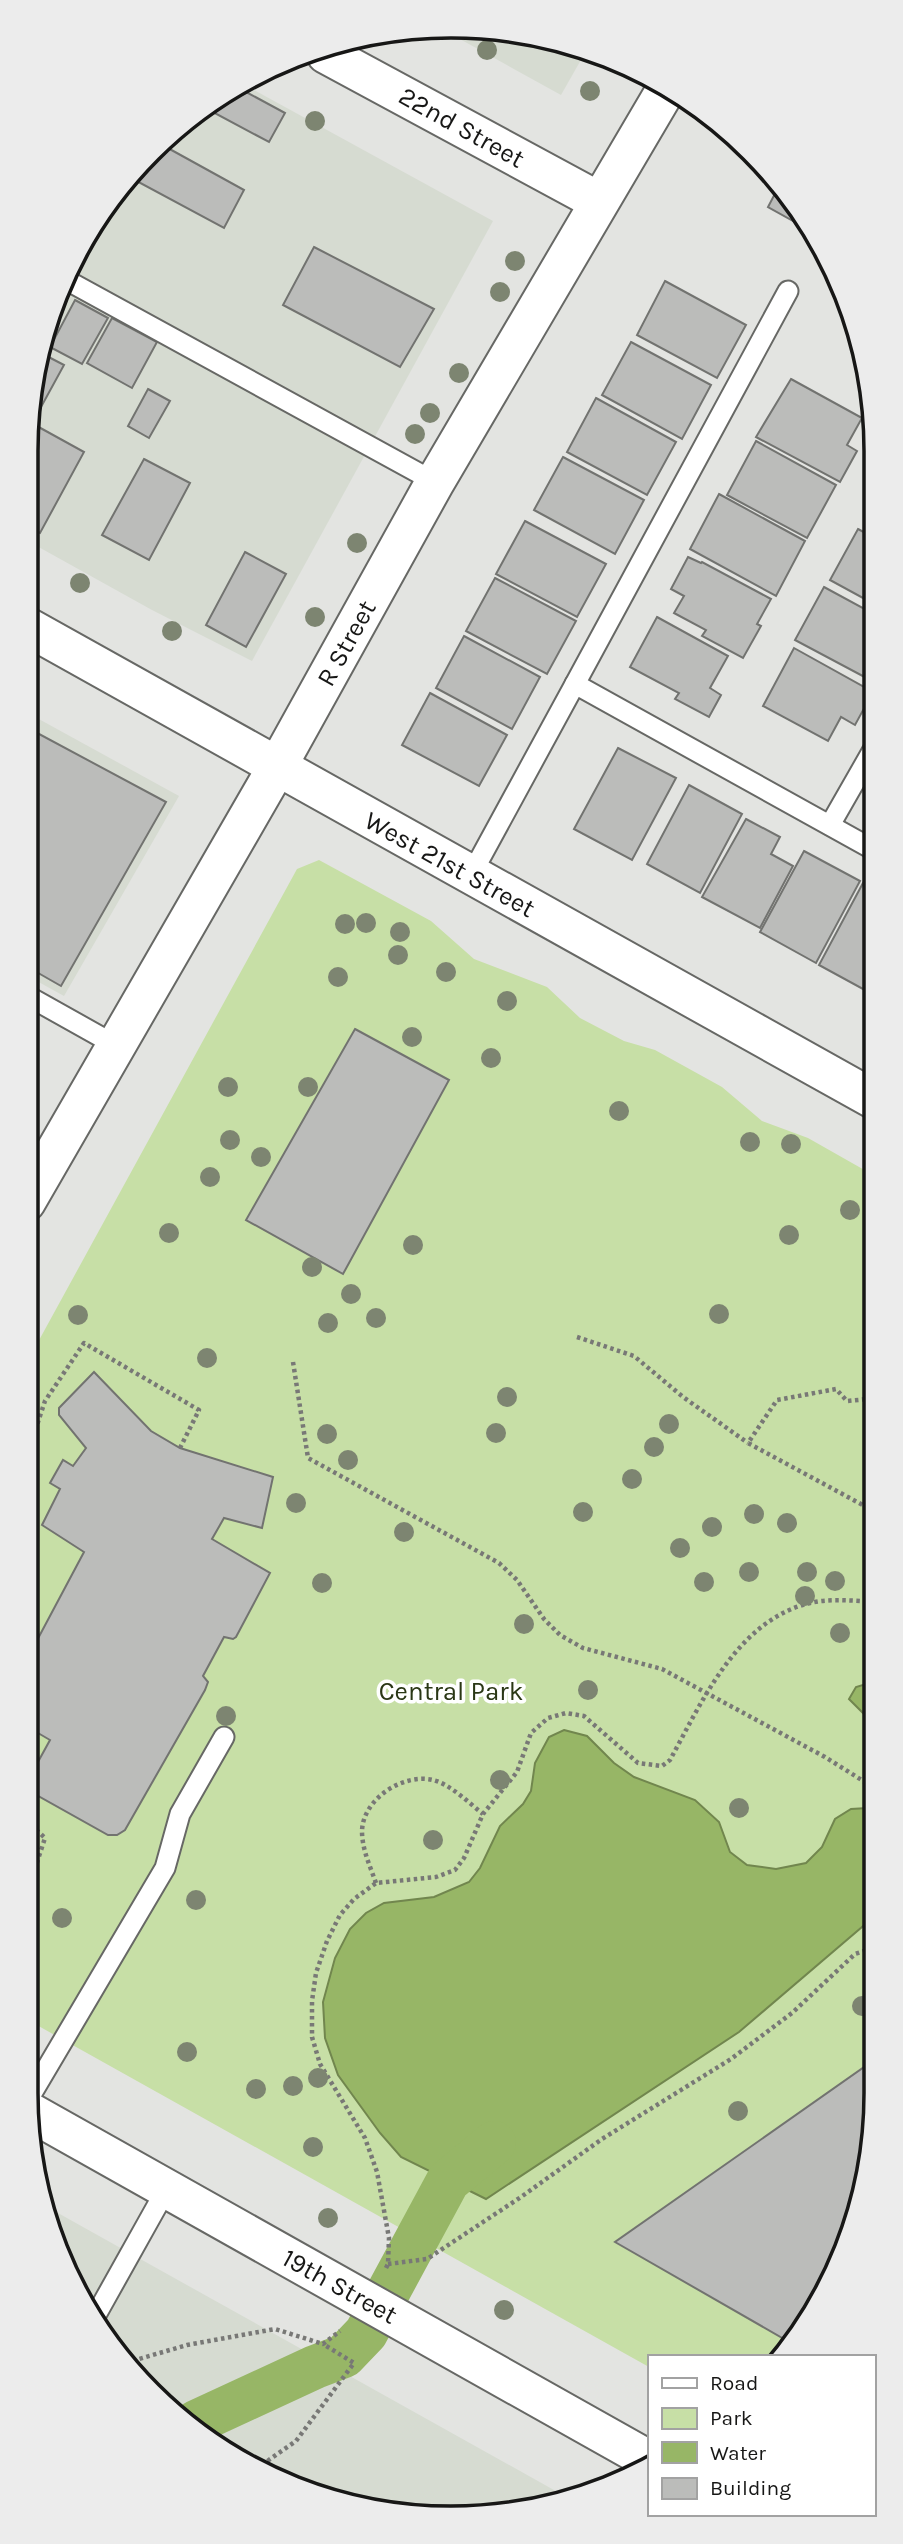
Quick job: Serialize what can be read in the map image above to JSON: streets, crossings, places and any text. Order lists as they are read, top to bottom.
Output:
{
  "streets": {
    "street": [
      "22nd Street",
      "R Street",
      "West 21st Street",
      "19th Street"
    ]
  },
  "crossings": [
    ["22nd Street", "R Street"],
    ["R Street", "West 21st Street"]
  ],
  "parks": ["Central Park"],
  "legend": [
    "Road",
    "Park",
    "Water",
    "Building"
  ]
}
